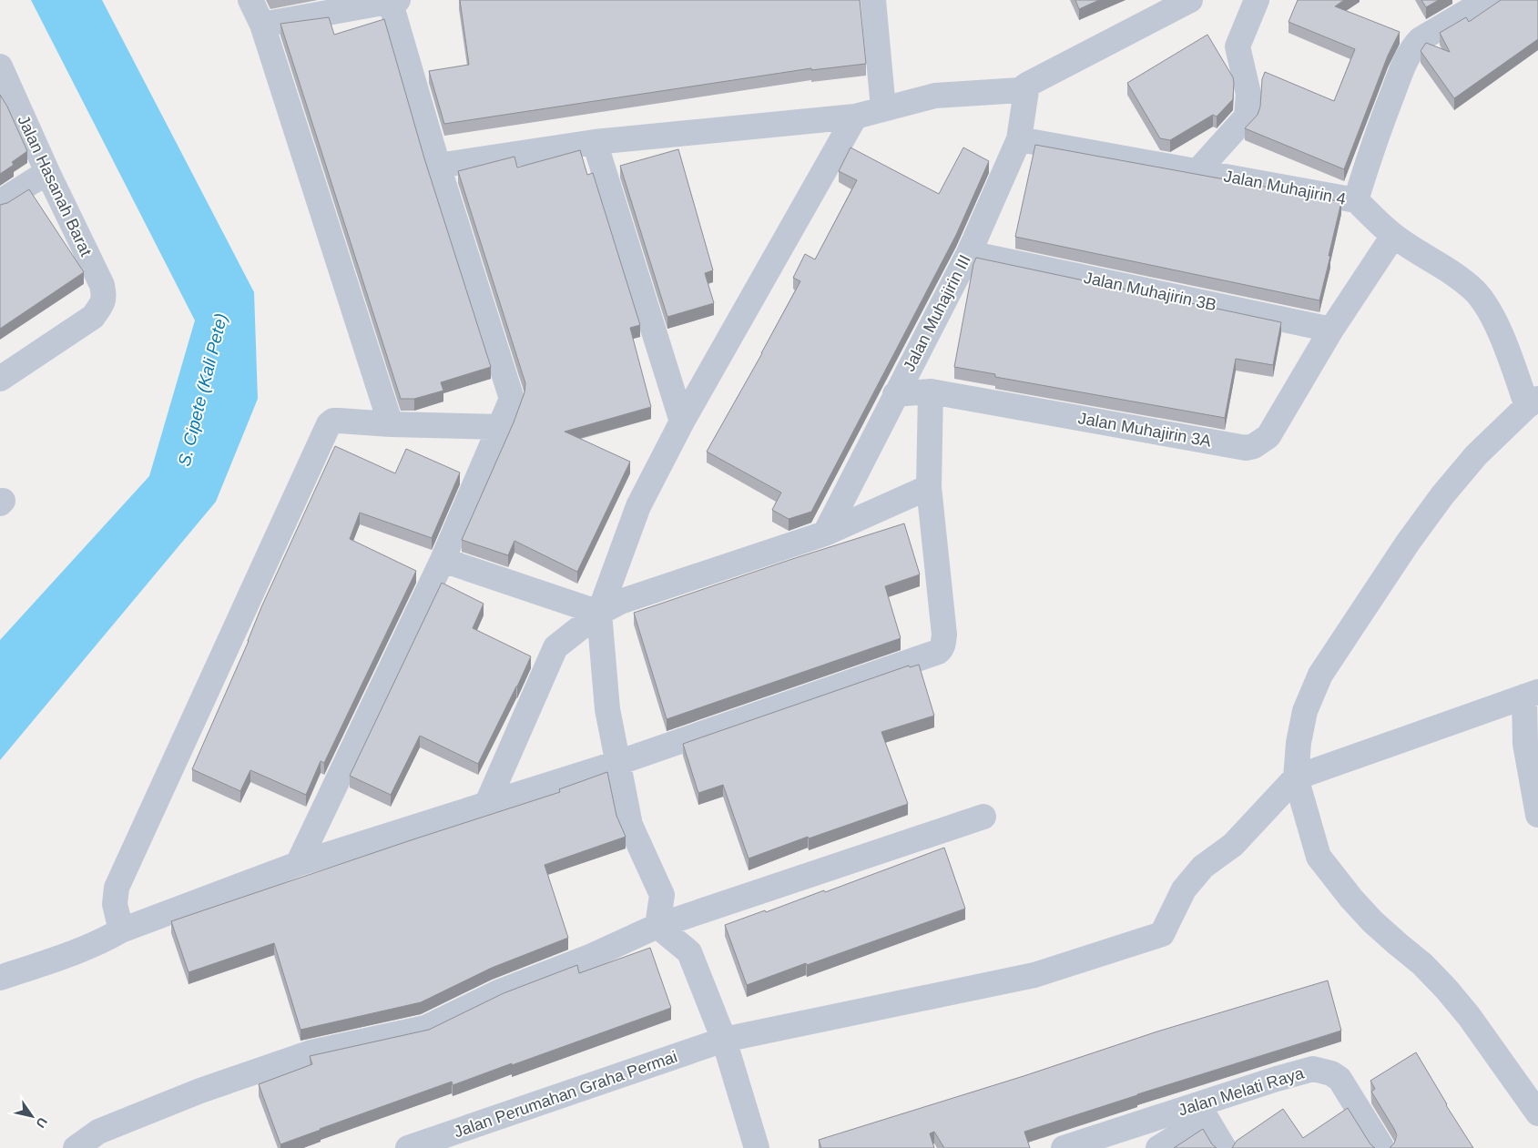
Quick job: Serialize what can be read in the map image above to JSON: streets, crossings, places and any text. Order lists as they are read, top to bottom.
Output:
{
  "streets": {
    "street": [
      "Jalan Hasanah Barat",
      "Jalan Muhajirin 4",
      "Jalan Muhajirin 3B",
      "Jalan Muhajirin III",
      "Jalan Muhajirin 3A",
      "Jalan Melati Raya",
      "Jalan Perumahan Graha Permai"
    ]
  },
  "crossings": [
    ["Jalan Muhajirin 4", "Jalan Muhajirin III"],
    ["Jalan Muhajirin 3B", "Jalan Muhajirin III"],
    ["Jalan Muhajirin 3B", "Jalan Muhajirin 3A"],
    ["Jalan Muhajirin III", "Jalan Muhajirin 3A"]
  ],
  "water": ["S. Cipete (Kali Pete)"],
  "north": "bottom right"
}
